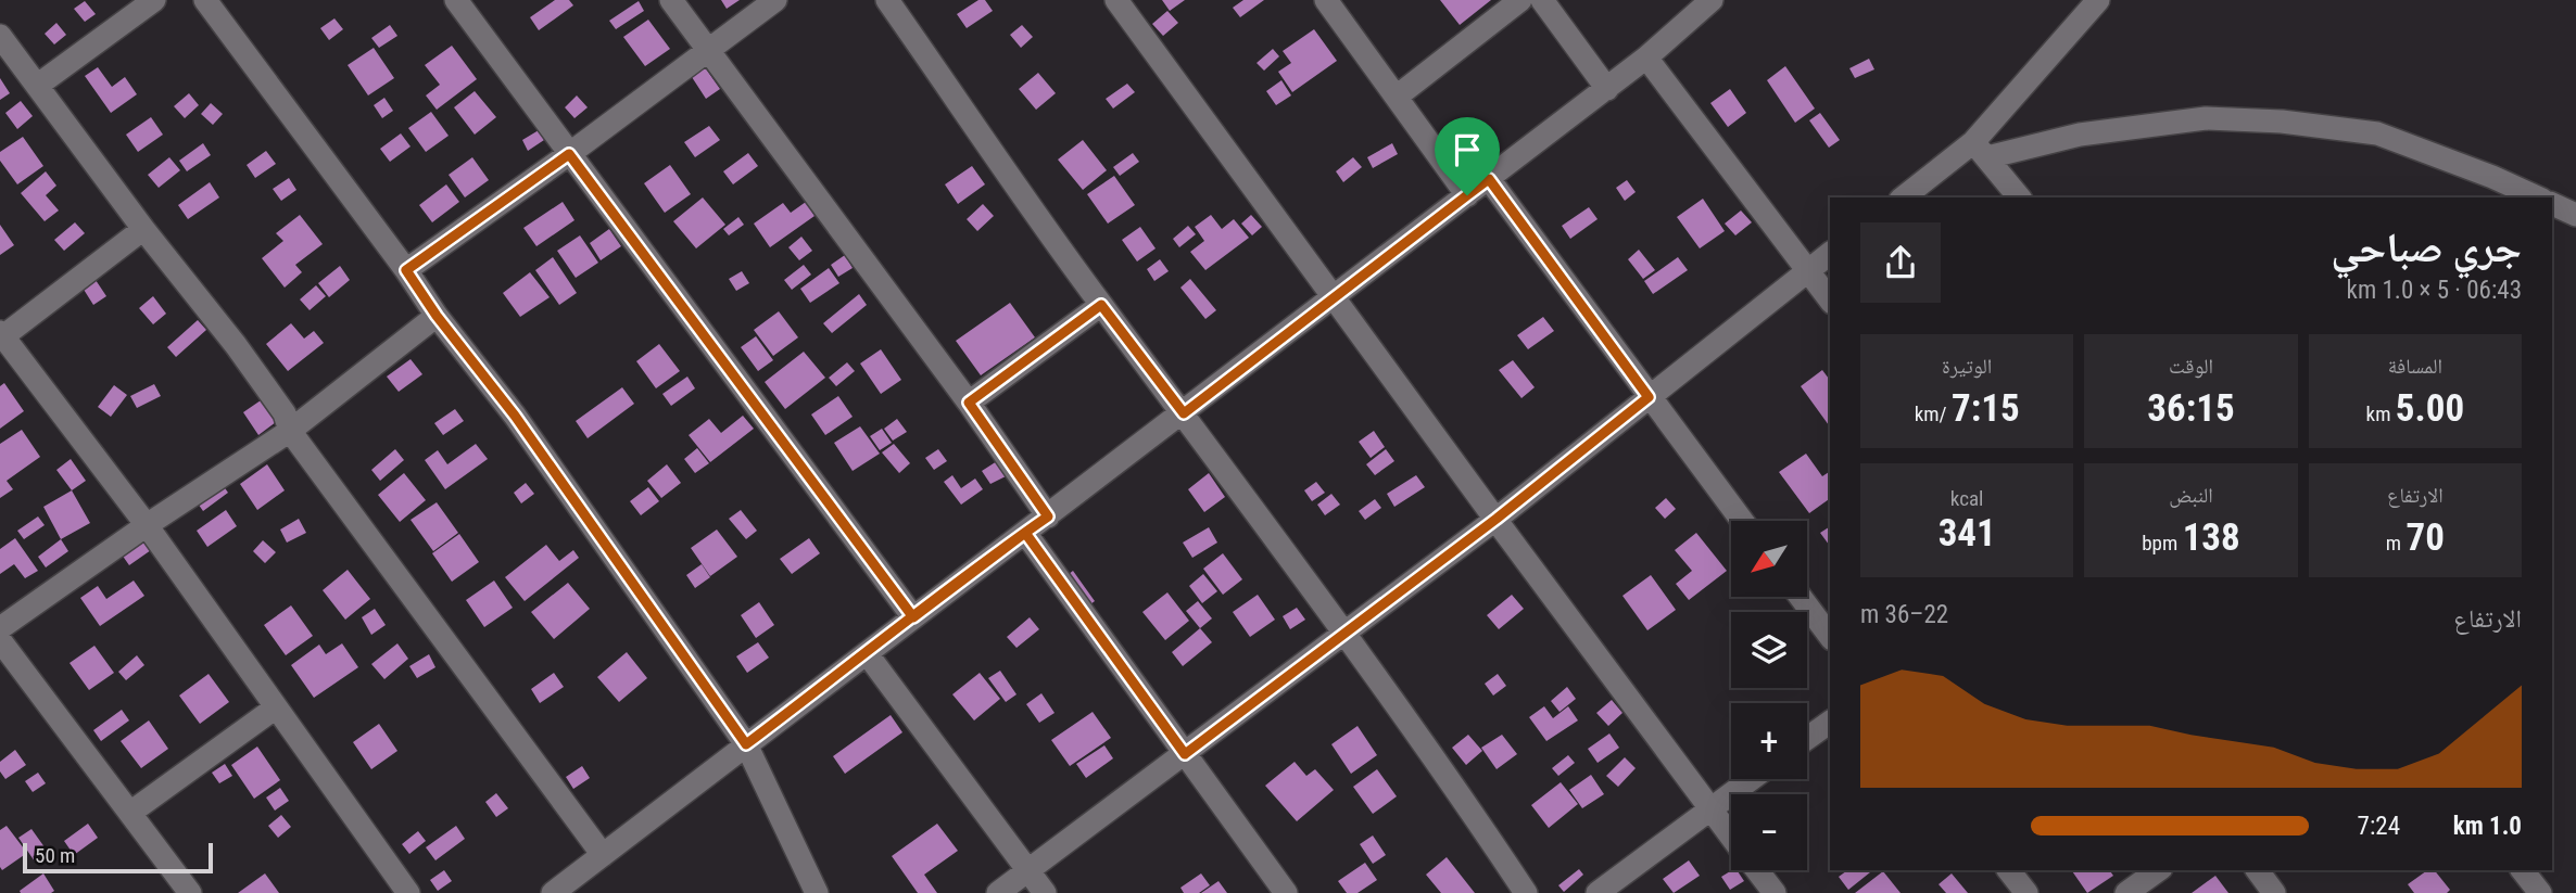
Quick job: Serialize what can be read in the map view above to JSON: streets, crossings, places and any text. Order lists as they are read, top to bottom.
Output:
{
  "scale_bar": "50 m",
  "north": "bottom left",
  "page": {
    "heading": ["جري صباحي", "06:43 · 5 × 1.0 km"],
    "stats": [
      ["المسافة", "5.00 km"],
      ["الوقت", "36:15"],
      ["الوتيرة", "7:15 /km"],
      ["الارتفاع", "70 m"],
      ["النبض", "138 bpm"],
      ["kcal", "341"]
    ],
    "map_buttons": ["+", "−"],
    "chart": ["الارتفاع", "22–36 m"],
    "list": [
      {
        "name": "1.0 km",
        "note": "7:24"
      }
    ],
    "scale": "50 m"
  }
}
